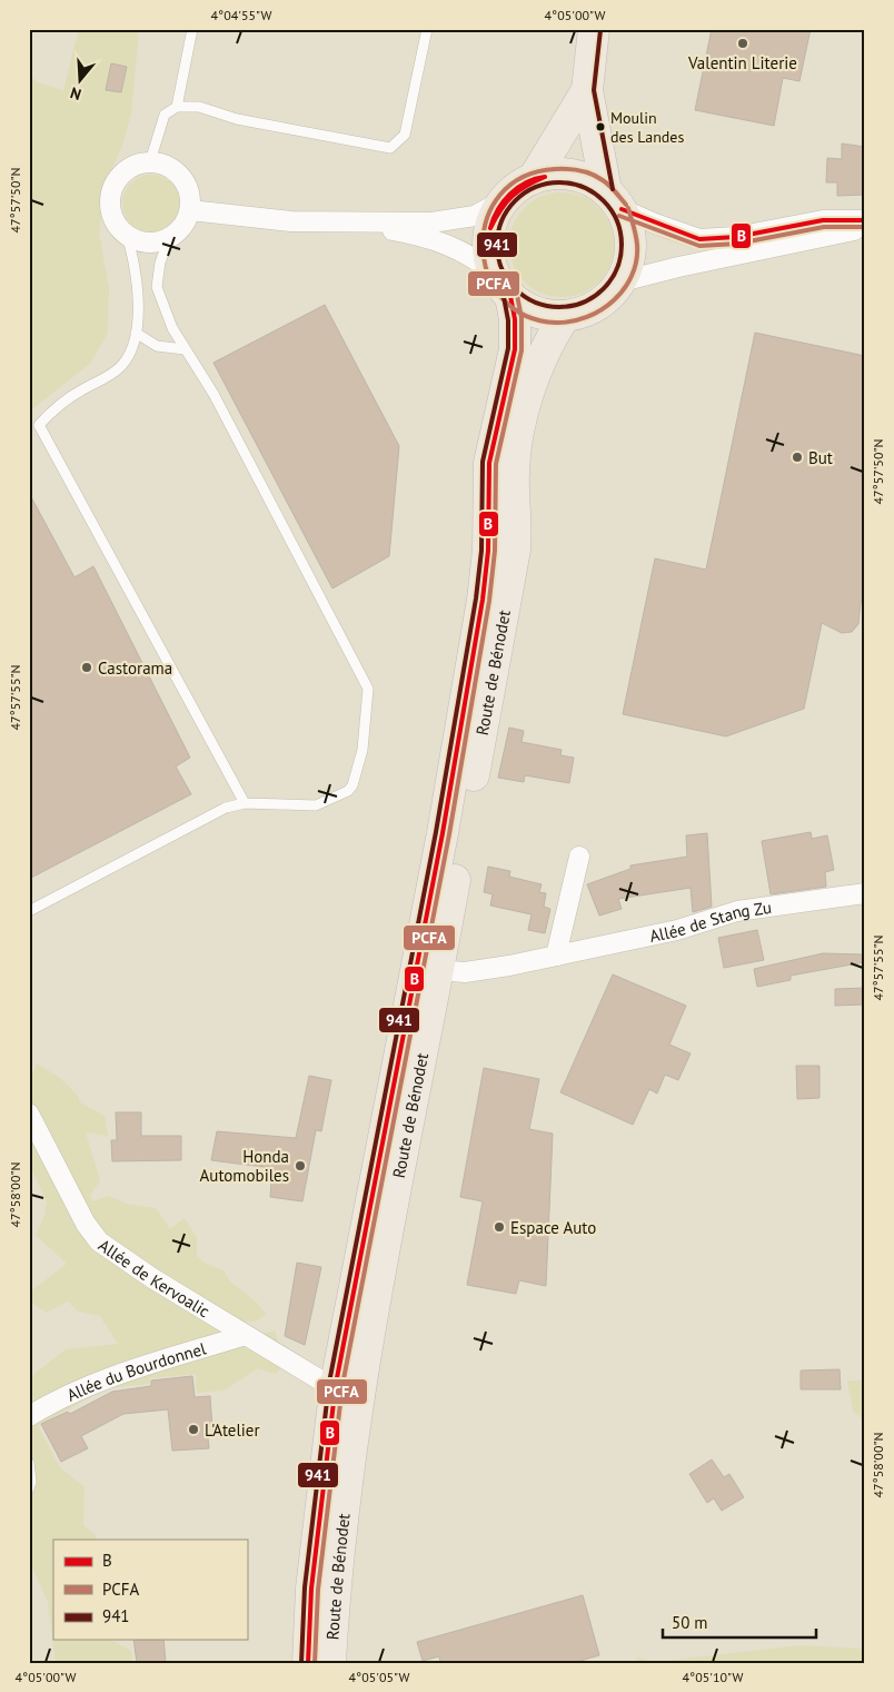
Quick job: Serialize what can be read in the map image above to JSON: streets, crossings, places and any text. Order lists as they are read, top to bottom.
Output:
{
  "streets": {
    "main road": ["Route de Bénodet"],
    "street": ["Allée de Stang Zu", "Allée de Kervoalic", "Allée du Bourdonnel"]
  },
  "crossings": [
    ["Route de Bénodet", "Allée de Stang Zu"],
    ["Route de Bénodet", "Allée de Kervoalic"],
    ["Allée de Kervoalic", "Allée du Bourdonnel"]
  ],
  "places": [
    "Valentin Literie",
    "Moulin des Landes",
    "But",
    "Castorama",
    "Honda Automobiles",
    "Espace Auto",
    "L'Atelier"
  ],
  "lines": ["transit line 941", "transit line PCFA", "transit line B"],
  "legend": ["B", "PCFA", "941"],
  "scale_bar": "50 m",
  "north": "bottom",
  "coordinates": [
    "4°04'55\"W",
    "4°05'00\"W",
    "47°57'50\"N",
    "47°57'55\"N",
    "47°58'00\"N",
    "4°05'05\"W",
    "4°05'10\"W"
  ]
}
